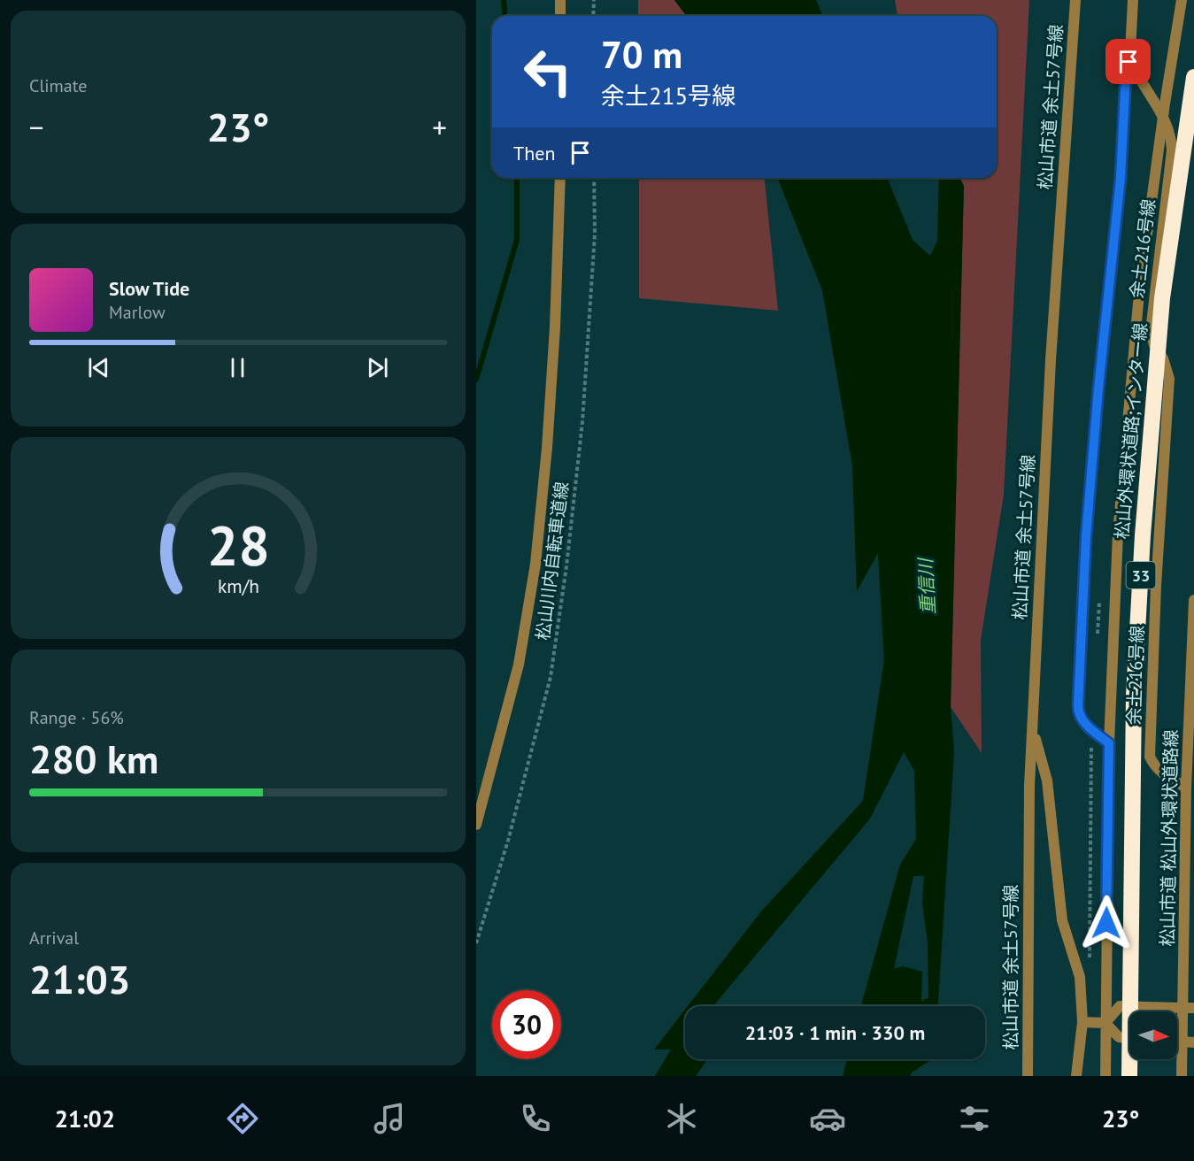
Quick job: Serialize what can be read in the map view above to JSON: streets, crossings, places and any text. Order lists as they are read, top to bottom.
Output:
{
  "streets": {
    "highway": ["松山外環状道路;インター線", "33"],
    "street": ["松山市道 余土57号線", "余土216号線", "松山市道 松山外環状道路線"],
    "path": ["松山川内自転車道線"]
  },
  "crossings": [
    ["余土216号線", "松山市道 松山外環状道路線"]
  ],
  "water": ["重信川"],
  "north": "right",
  "page": {
    "tile": [
      "Climate",
      ["Range · 56%", "280 km"],
      ["Arrival", "21:03"]
    ],
    "turn": ["70 m", "余土215号線"],
    "heat": ["−", "23°", "+"],
    "then": "Then",
    "song": ["Slow Tide", "Marlow"],
    "limit": "30",
    "trip": "21:03 · 1 min · 330 m",
    "tabs": ["21:02", "23°"],
    "gauge": ["28", "km/h"]
  }
}
